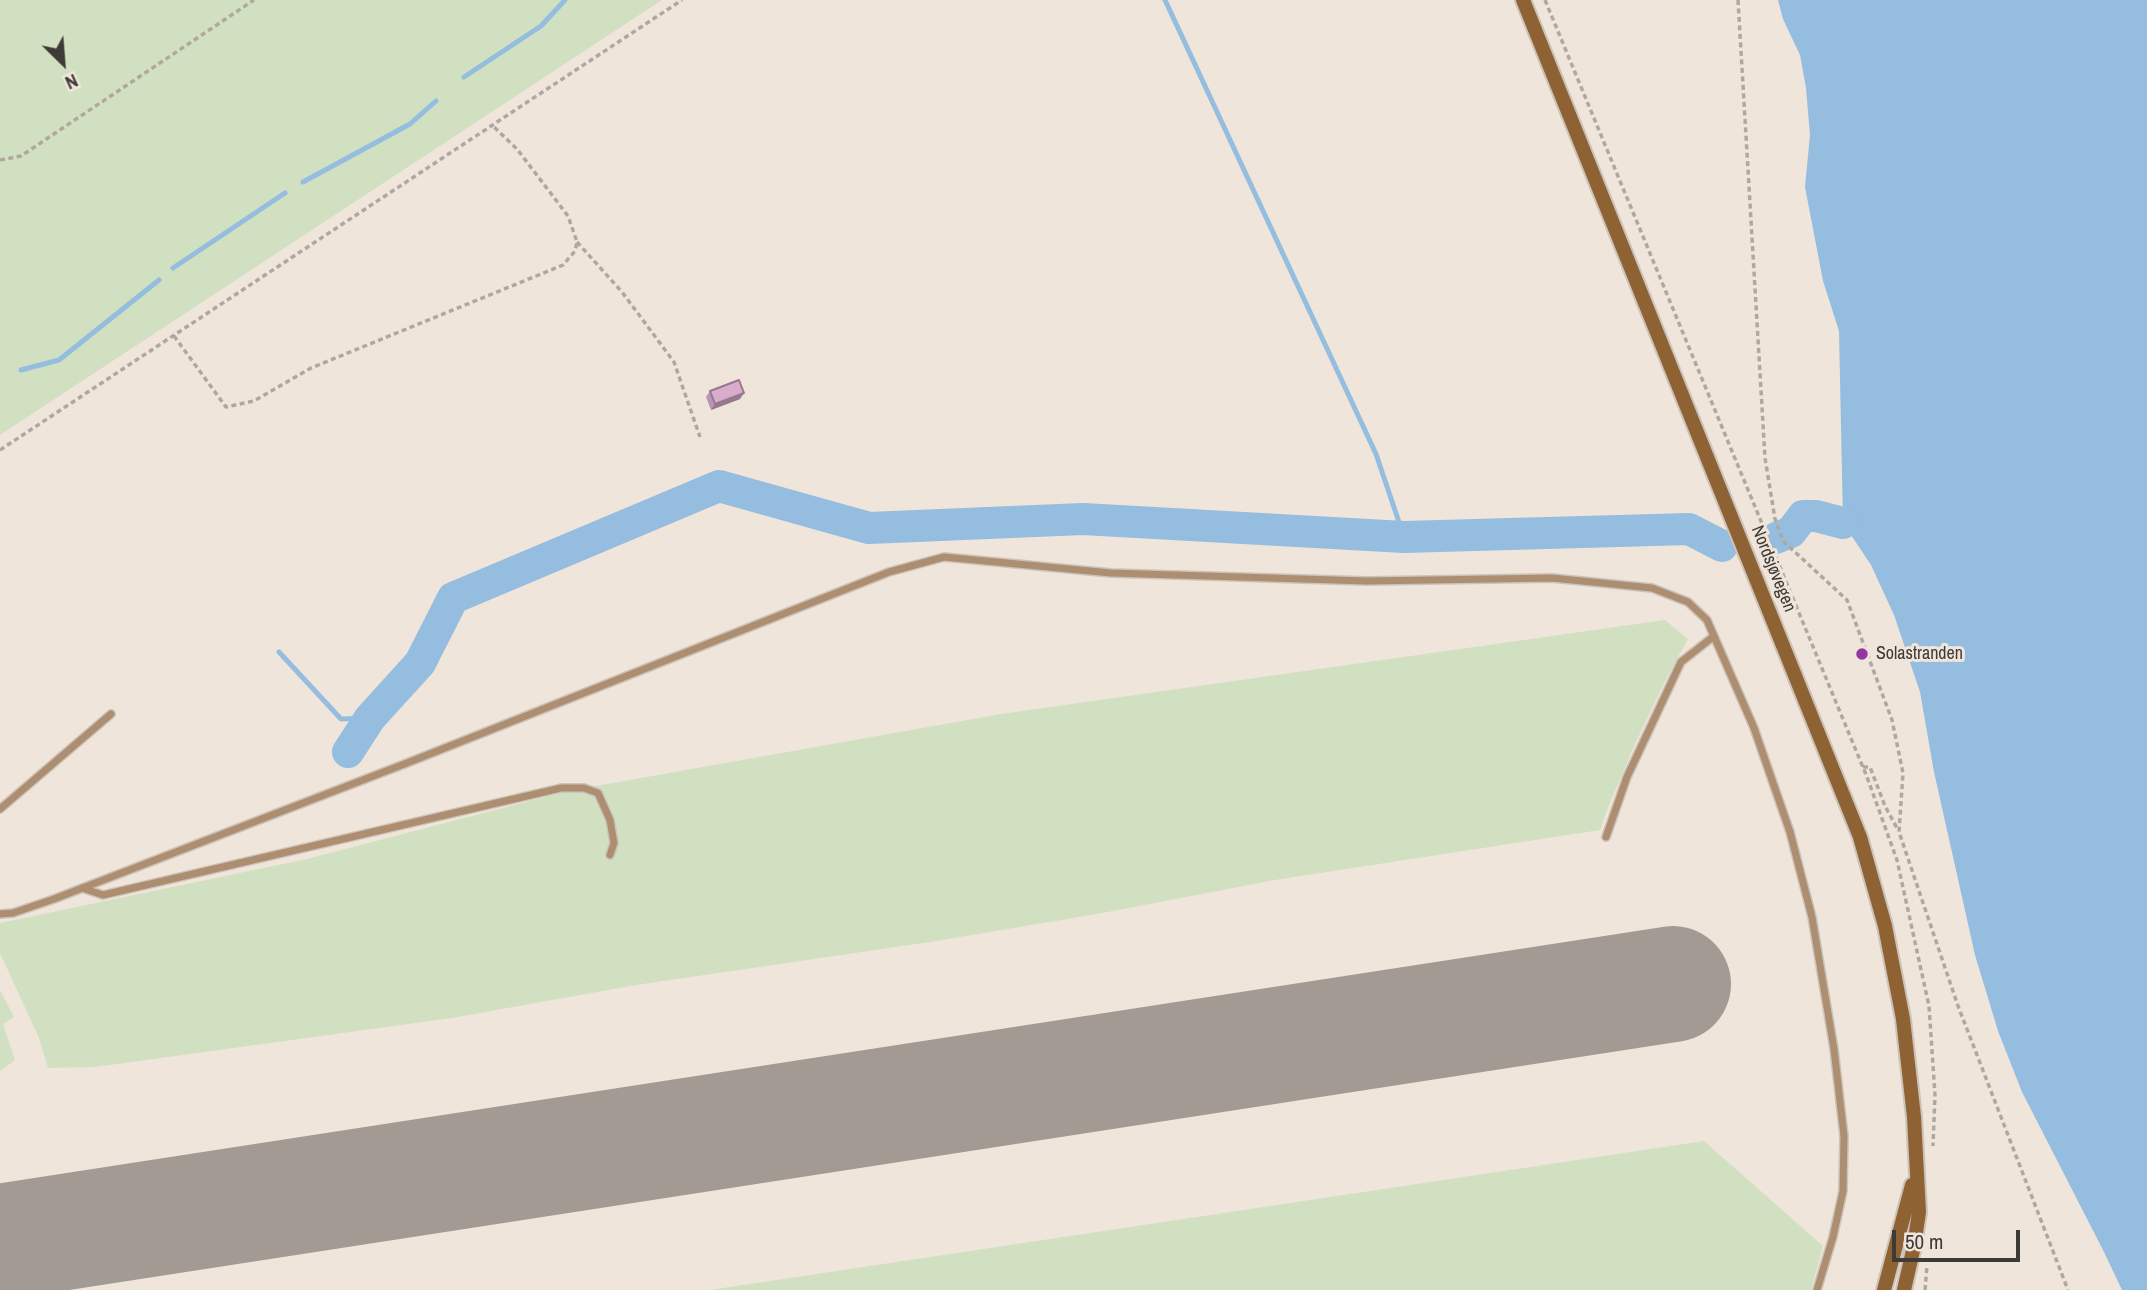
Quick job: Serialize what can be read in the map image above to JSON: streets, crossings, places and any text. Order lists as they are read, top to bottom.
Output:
{
  "streets": {
    "main road": ["Nordsjøvegen"]
  },
  "places": ["Solastranden"],
  "scale_bar": "50 m",
  "north": "bottom right"
}
